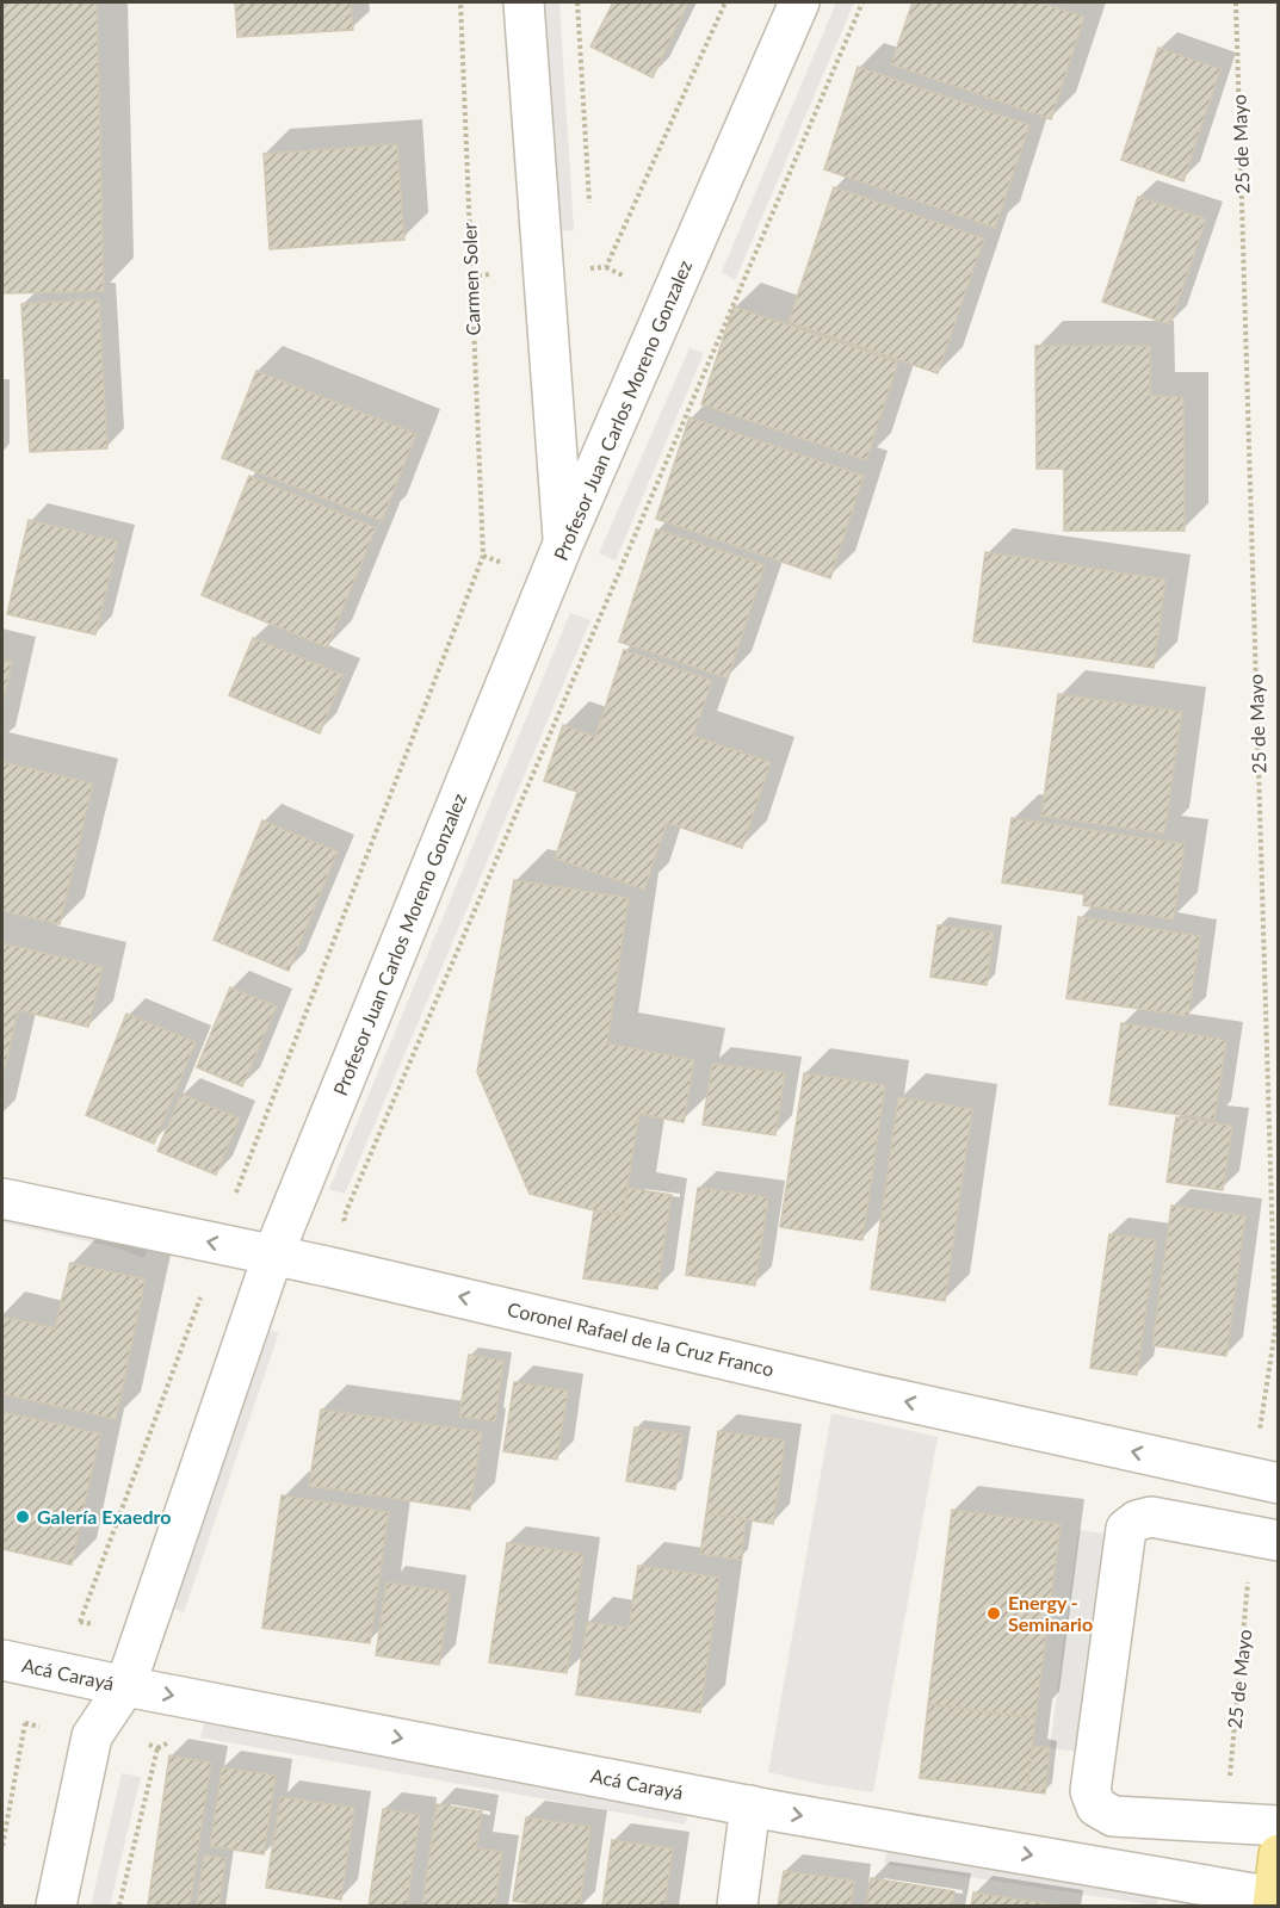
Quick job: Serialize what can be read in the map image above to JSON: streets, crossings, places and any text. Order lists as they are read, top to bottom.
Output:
{
  "streets": {
    "street": ["Profesor Juan Carlos Moreno Gonzalez", "Coronel Rafael de la Cruz Franco", "Acá Carayá"],
    "path": ["25 de Mayo", "Carmen Soler"]
  },
  "crossings": [
    ["Profesor Juan Carlos Moreno Gonzalez", "Coronel Rafael de la Cruz Franco"],
    ["Profesor Juan Carlos Moreno Gonzalez", "Acá Carayá"]
  ],
  "one_way": ["Coronel Rafael de la Cruz Franco", "Acá Carayá"],
  "places": ["Galería Exaedro", "Energy - Seminario"]
}
